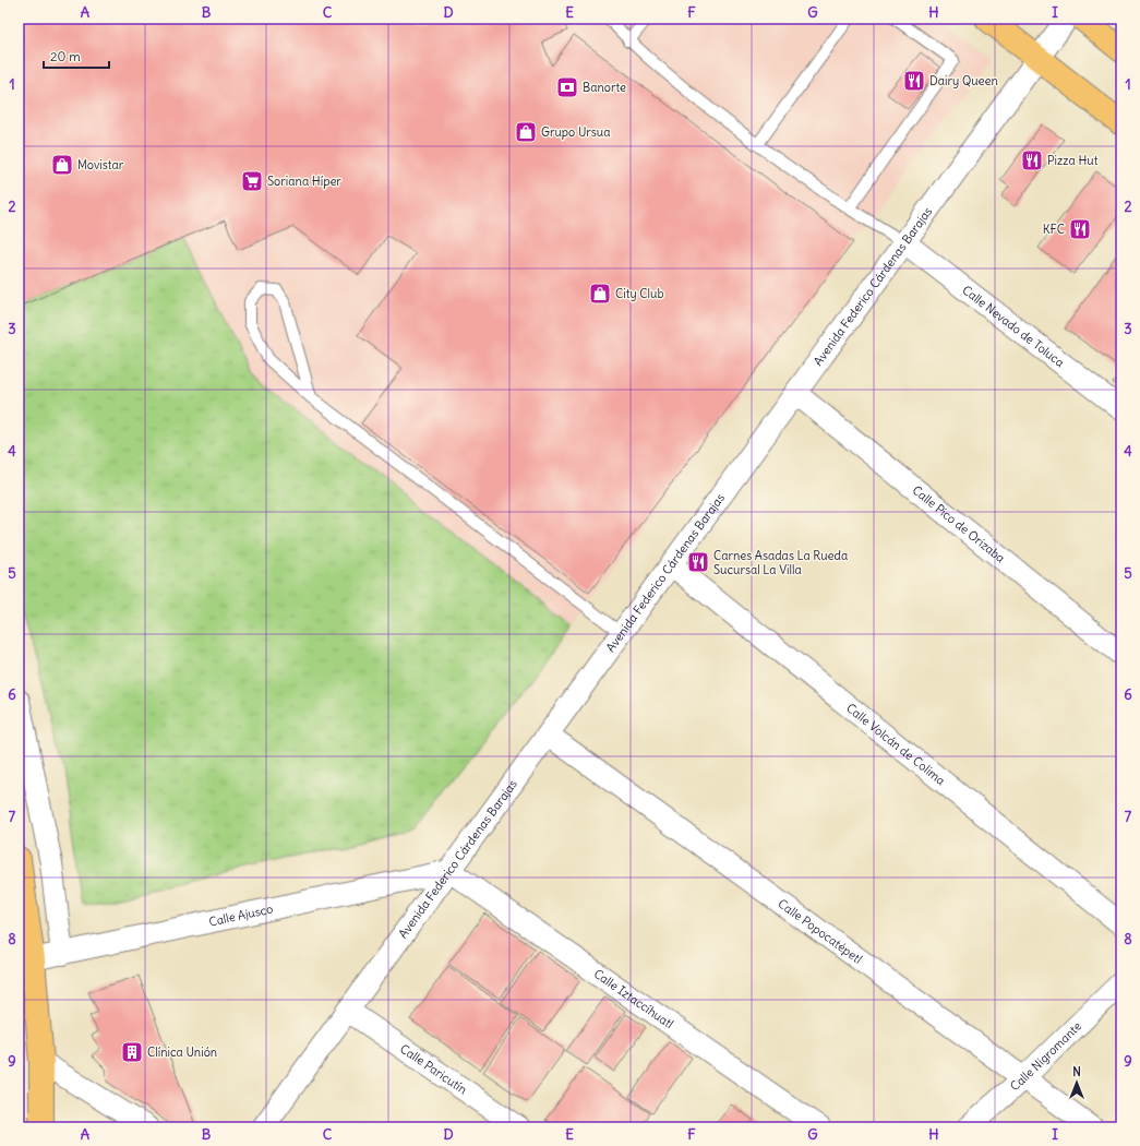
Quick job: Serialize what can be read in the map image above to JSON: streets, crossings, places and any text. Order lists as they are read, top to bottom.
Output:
{
  "streets": {
    "street": [
      "Avenida Federico Cárdenas Barajas",
      "Calle Nevado de Toluca",
      "Calle Pico de Orizaba",
      "Calle Volcán de Colima",
      "Calle Ajusco",
      "Calle Popocatépetl",
      "Calle Iztaccíhuatl",
      "Calle Nigromante",
      "Calle Paricutín"
    ]
  },
  "crossings": [
    ["Avenida Federico Cárdenas Barajas", "Calle Nevado de Toluca"],
    ["Avenida Federico Cárdenas Barajas", "Calle Pico de Orizaba"],
    ["Avenida Federico Cárdenas Barajas", "Calle Volcán de Colima"],
    ["Avenida Federico Cárdenas Barajas", "Calle Ajusco"],
    ["Avenida Federico Cárdenas Barajas", "Calle Popocatépetl"],
    ["Avenida Federico Cárdenas Barajas", "Calle Iztaccíhuatl"],
    ["Avenida Federico Cárdenas Barajas", "Calle Paricutín"],
    ["Calle Ajusco", "Calle Iztaccíhuatl"],
    ["Calle Popocatépetl", "Calle Nigromante"]
  ],
  "places": {
    "restaurant": [
      "Dairy Queen",
      "Pizza Hut",
      "KFC",
      "Carnes Asadas La Rueda Sucursal La Villa"
    ],
    "bank": ["Banorte"],
    "shop": ["Grupo Ursua", "Movistar", "City Club"],
    "supermarket": ["Soriana Híper"],
    "building": ["Clínica Unión"]
  },
  "scale_bar": "20 m",
  "north": "top",
  "grid": {
    "columns": [
      "A",
      "B",
      "C",
      "D",
      "E",
      "F",
      "G",
      "H",
      "I"
    ],
    "rows": [
      "1",
      "2",
      "3",
      "4",
      "5",
      "6",
      "7",
      "8",
      "9"
    ]
  }
}
